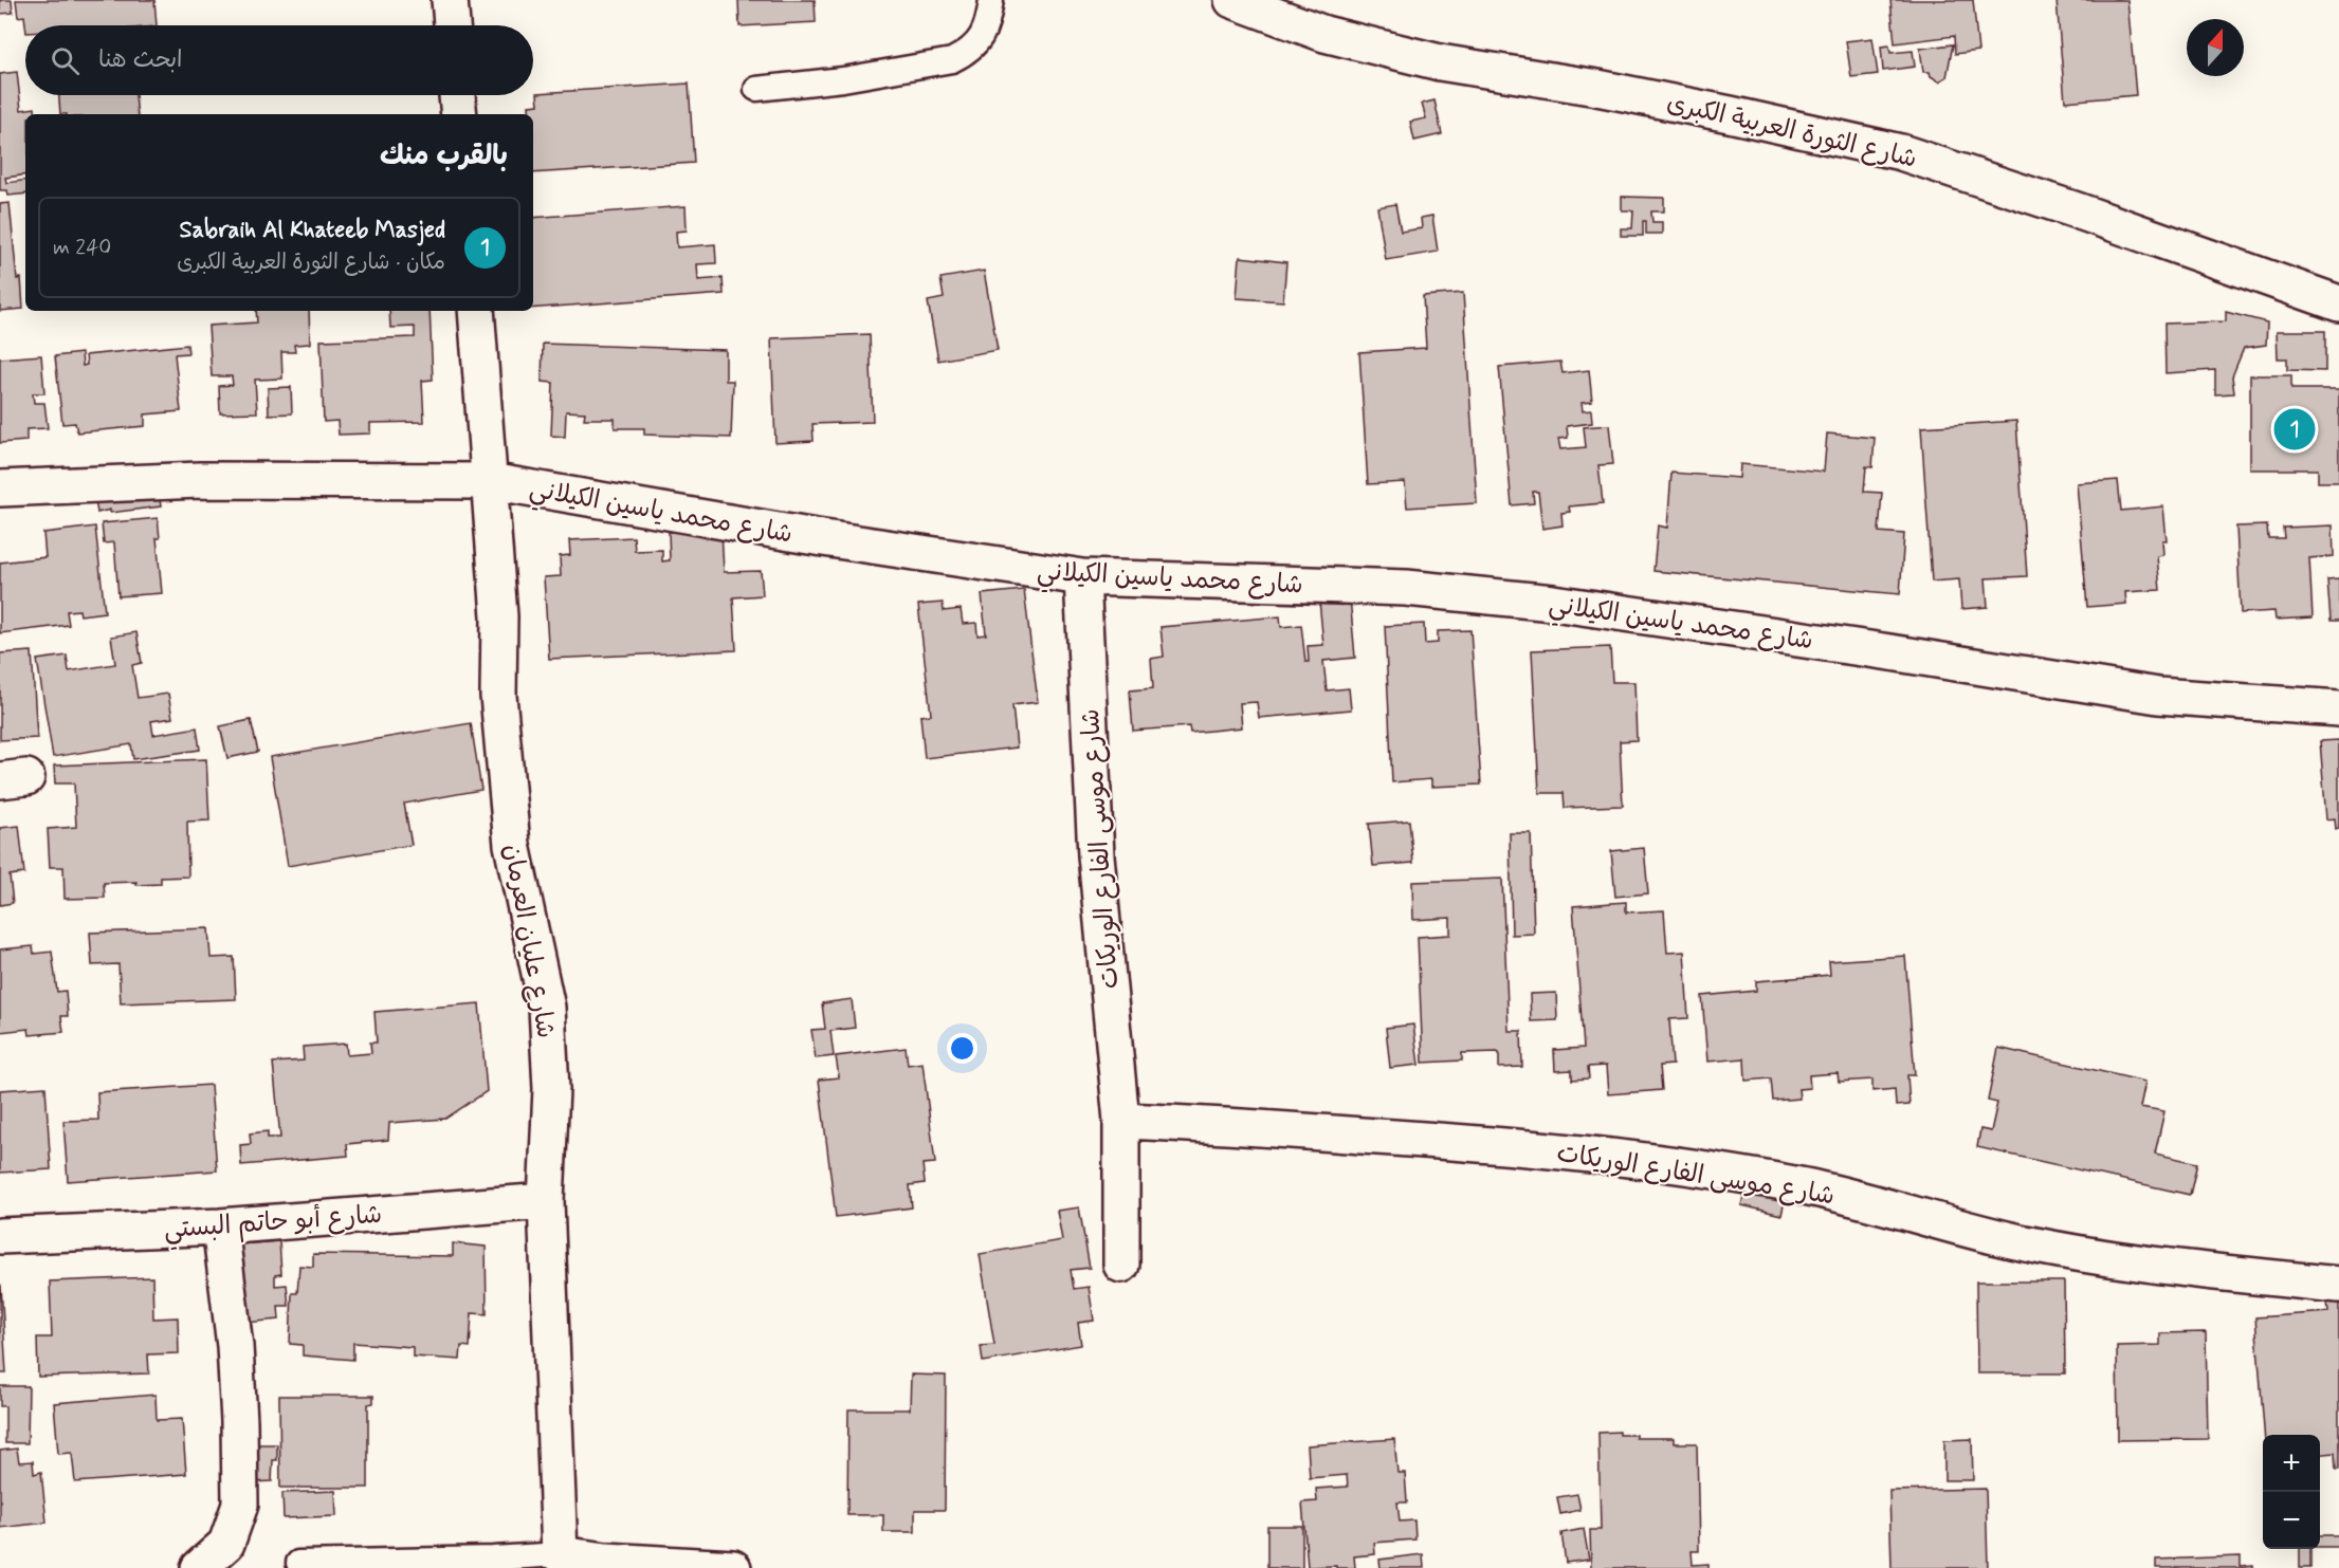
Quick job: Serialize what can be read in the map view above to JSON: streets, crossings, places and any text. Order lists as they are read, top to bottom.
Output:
{
  "streets": {
    "street": [
      "شارع الثورة العربية الكبرى",
      "شارع محمد ياسين الكيلاني",
      "شارع موسى الفارع الوريكات",
      "شارع عليان العرمان",
      "شارع أبو حاتم البستي"
    ]
  },
  "crossings": [
    ["شارع محمد ياسين الكيلاني", "شارع موسى الفارع الوريكات"],
    ["شارع محمد ياسين الكيلاني", "شارع عليان العرمان"],
    ["شارع عليان العرمان", "شارع أبو حاتم البستي"]
  ],
  "north": "top",
  "page": {
    "search": "ابحث هنا",
    "heading": "بالقرب منك",
    "list": [
      {
        "mark": "1",
        "name": "Sabraih Al Khateeb Masjed",
        "note": "مكان · شارع الثورة العربية الكبرى",
        "value": "240 m"
      }
    ],
    "pins": "1",
    "map_buttons": ["+", "−"]
  }
}
